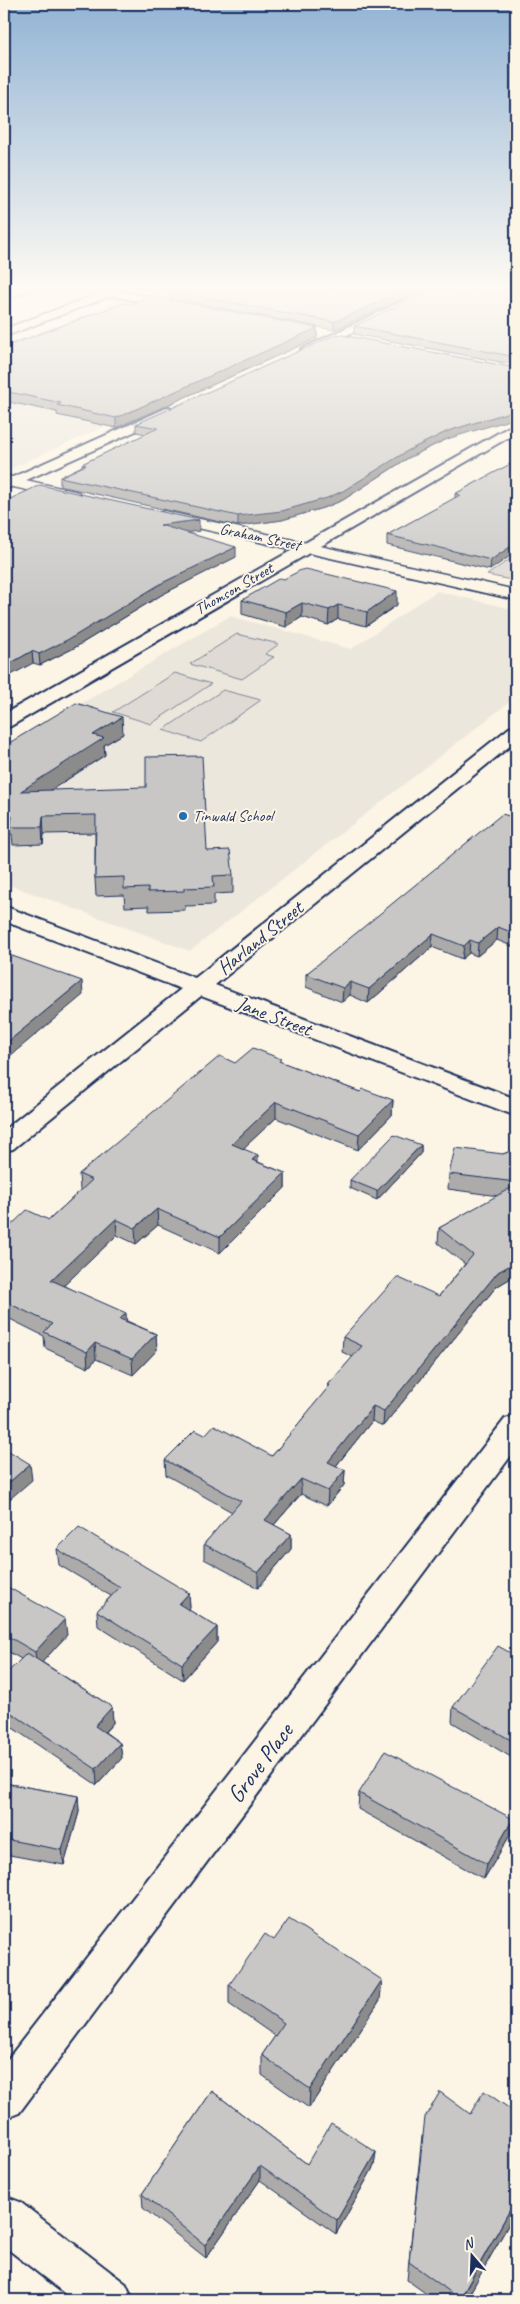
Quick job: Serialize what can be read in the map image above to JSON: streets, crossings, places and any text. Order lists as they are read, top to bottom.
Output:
{
  "streets": {
    "main road": ["Graham Street"],
    "street": [
      "Thomson Street",
      "Harland Street",
      "Jane Street",
      "Grove Place"
    ]
  },
  "crossings": [
    ["Graham Street", "Thomson Street"],
    ["Harland Street", "Jane Street"]
  ],
  "places": ["Tinwald School"],
  "north": "top"
}
